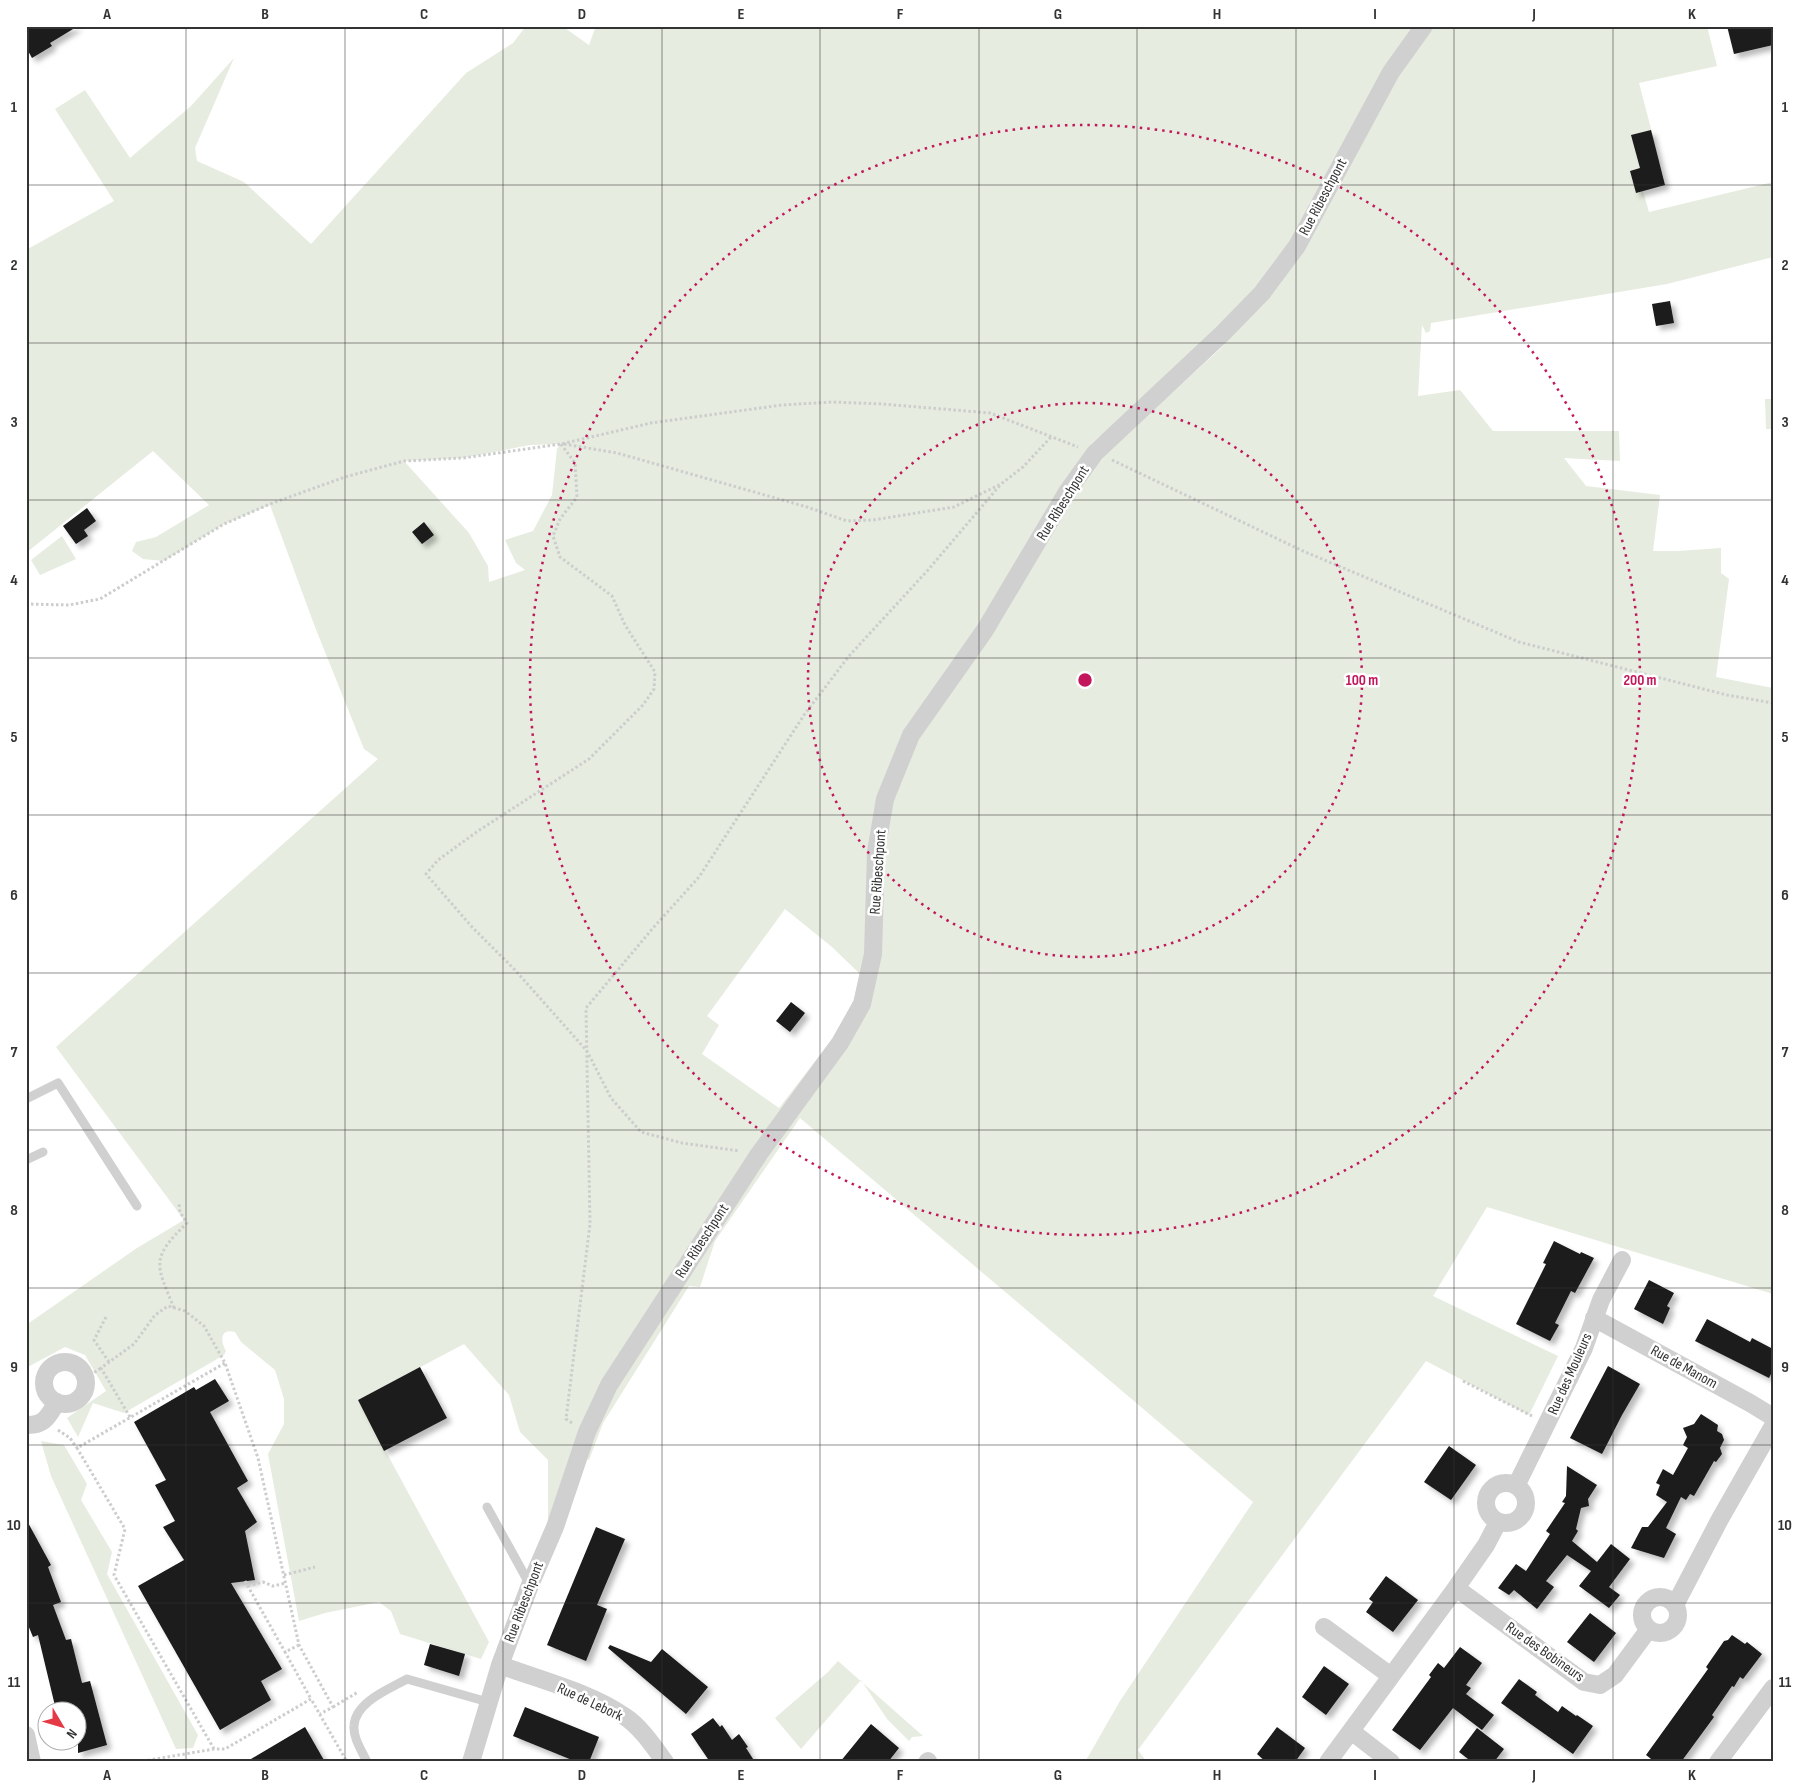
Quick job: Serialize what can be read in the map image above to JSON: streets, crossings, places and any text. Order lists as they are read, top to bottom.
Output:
{
  "streets": {
    "street": [
      "Rue Ribeschpont",
      "Rue de Manom",
      "Rue des Mouleurs",
      "Rue des Bobineurs",
      "Rue de Lebork"
    ]
  },
  "crossings": [
    ["Rue Ribeschpont", "Rue de Lebork"],
    ["Rue de Manom", "Rue des Mouleurs"]
  ],
  "north": "bottom right",
  "grid": {
    "columns": [
      "A",
      "B",
      "C",
      "D",
      "E",
      "F",
      "G",
      "H",
      "I",
      "J",
      "K"
    ],
    "rows": [
      "1",
      "2",
      "3",
      "4",
      "5",
      "6",
      "7",
      "8",
      "9",
      "10",
      "11"
    ]
  },
  "rings": ["100 m", "200 m"]
}
